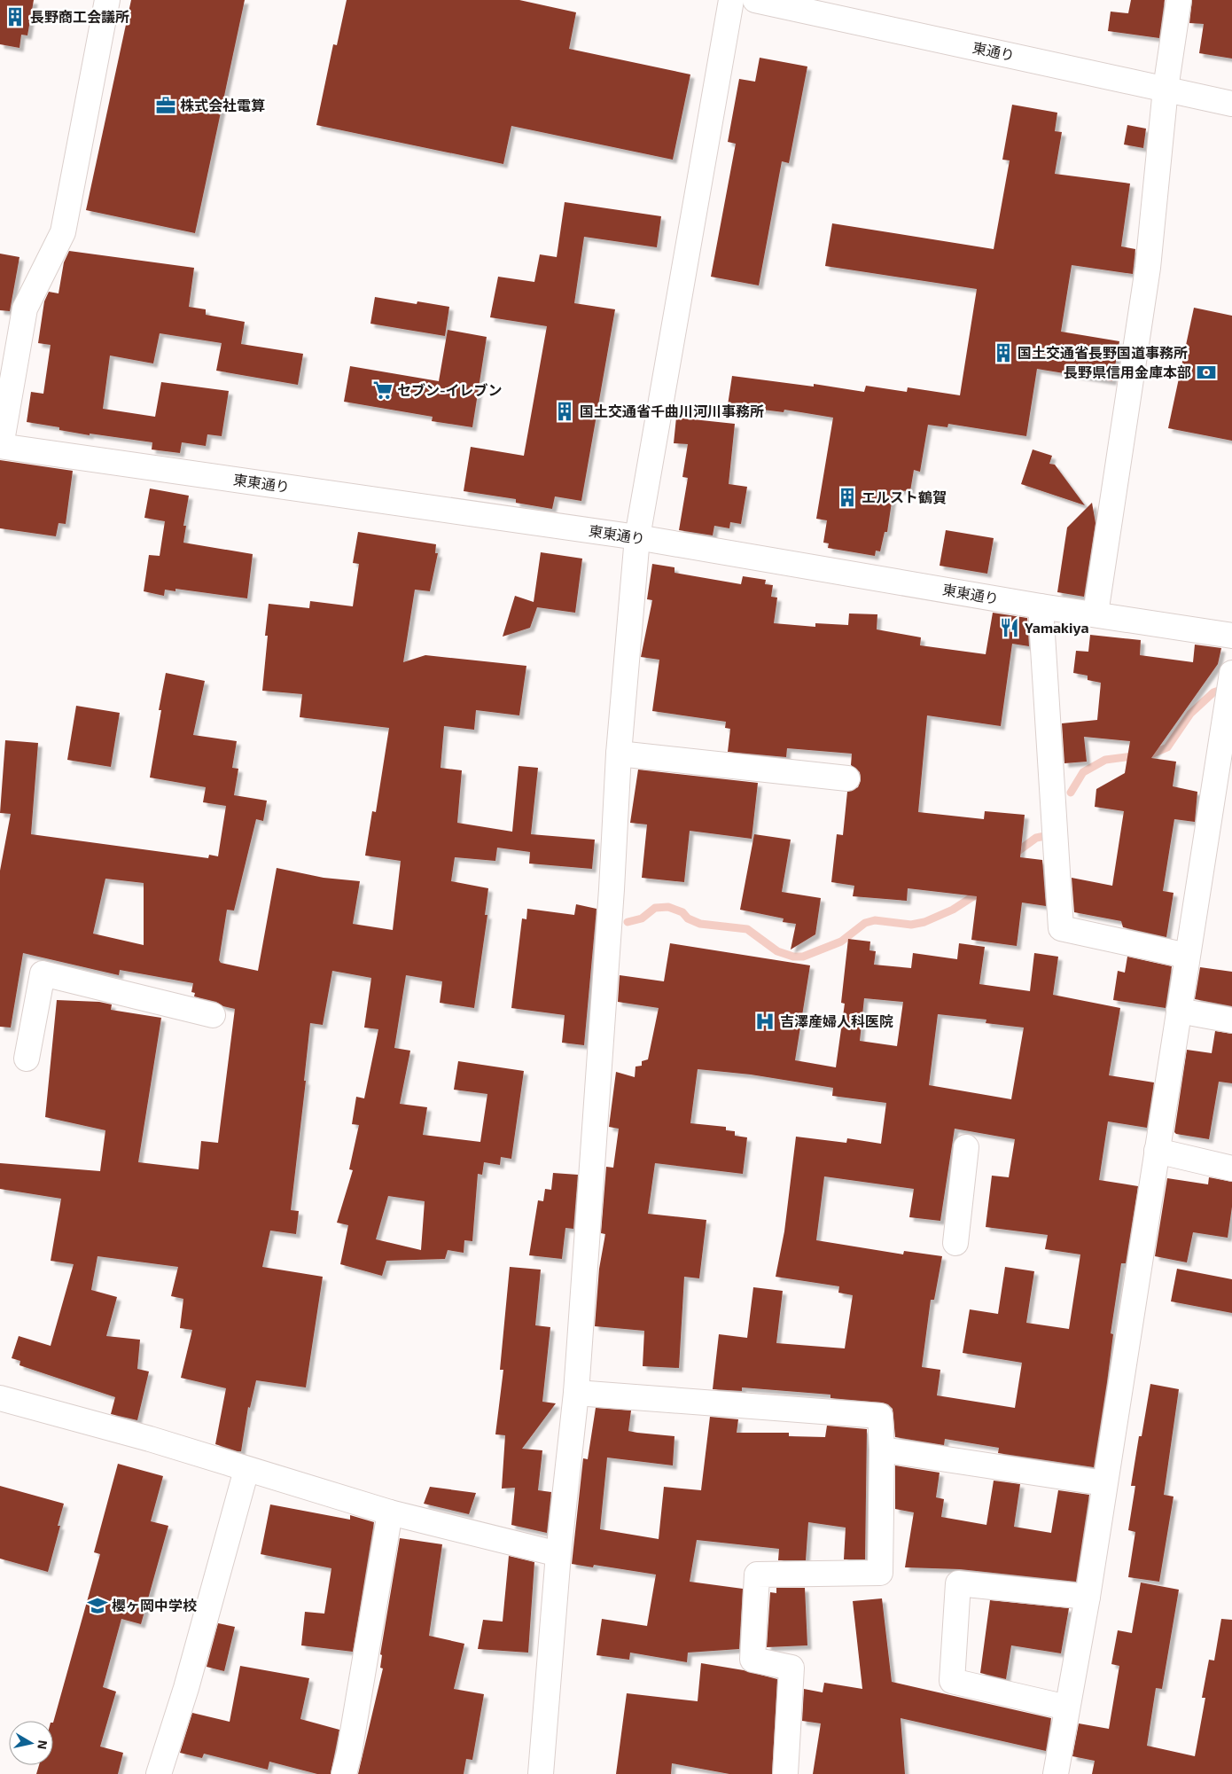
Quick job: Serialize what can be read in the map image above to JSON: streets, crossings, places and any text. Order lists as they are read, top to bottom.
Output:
{
  "streets": {
    "street": ["東通り", "東東通り"]
  },
  "places": {
    "building": [
      "長野商工会議所",
      "国土交通省長野国道事務所",
      "国土交通省千曲川河川事務所",
      "エルスト鶴賀"
    ],
    "office": ["株式会社電算"],
    "bank": ["長野県信用金庫本部"],
    "supermarket": ["セブン-イレブン"],
    "restaurant": ["Yamakiya"],
    "hospital": ["吉澤産婦人科医院"],
    "school or university": ["櫻ヶ岡中学校"]
  },
  "north": "right"
}
